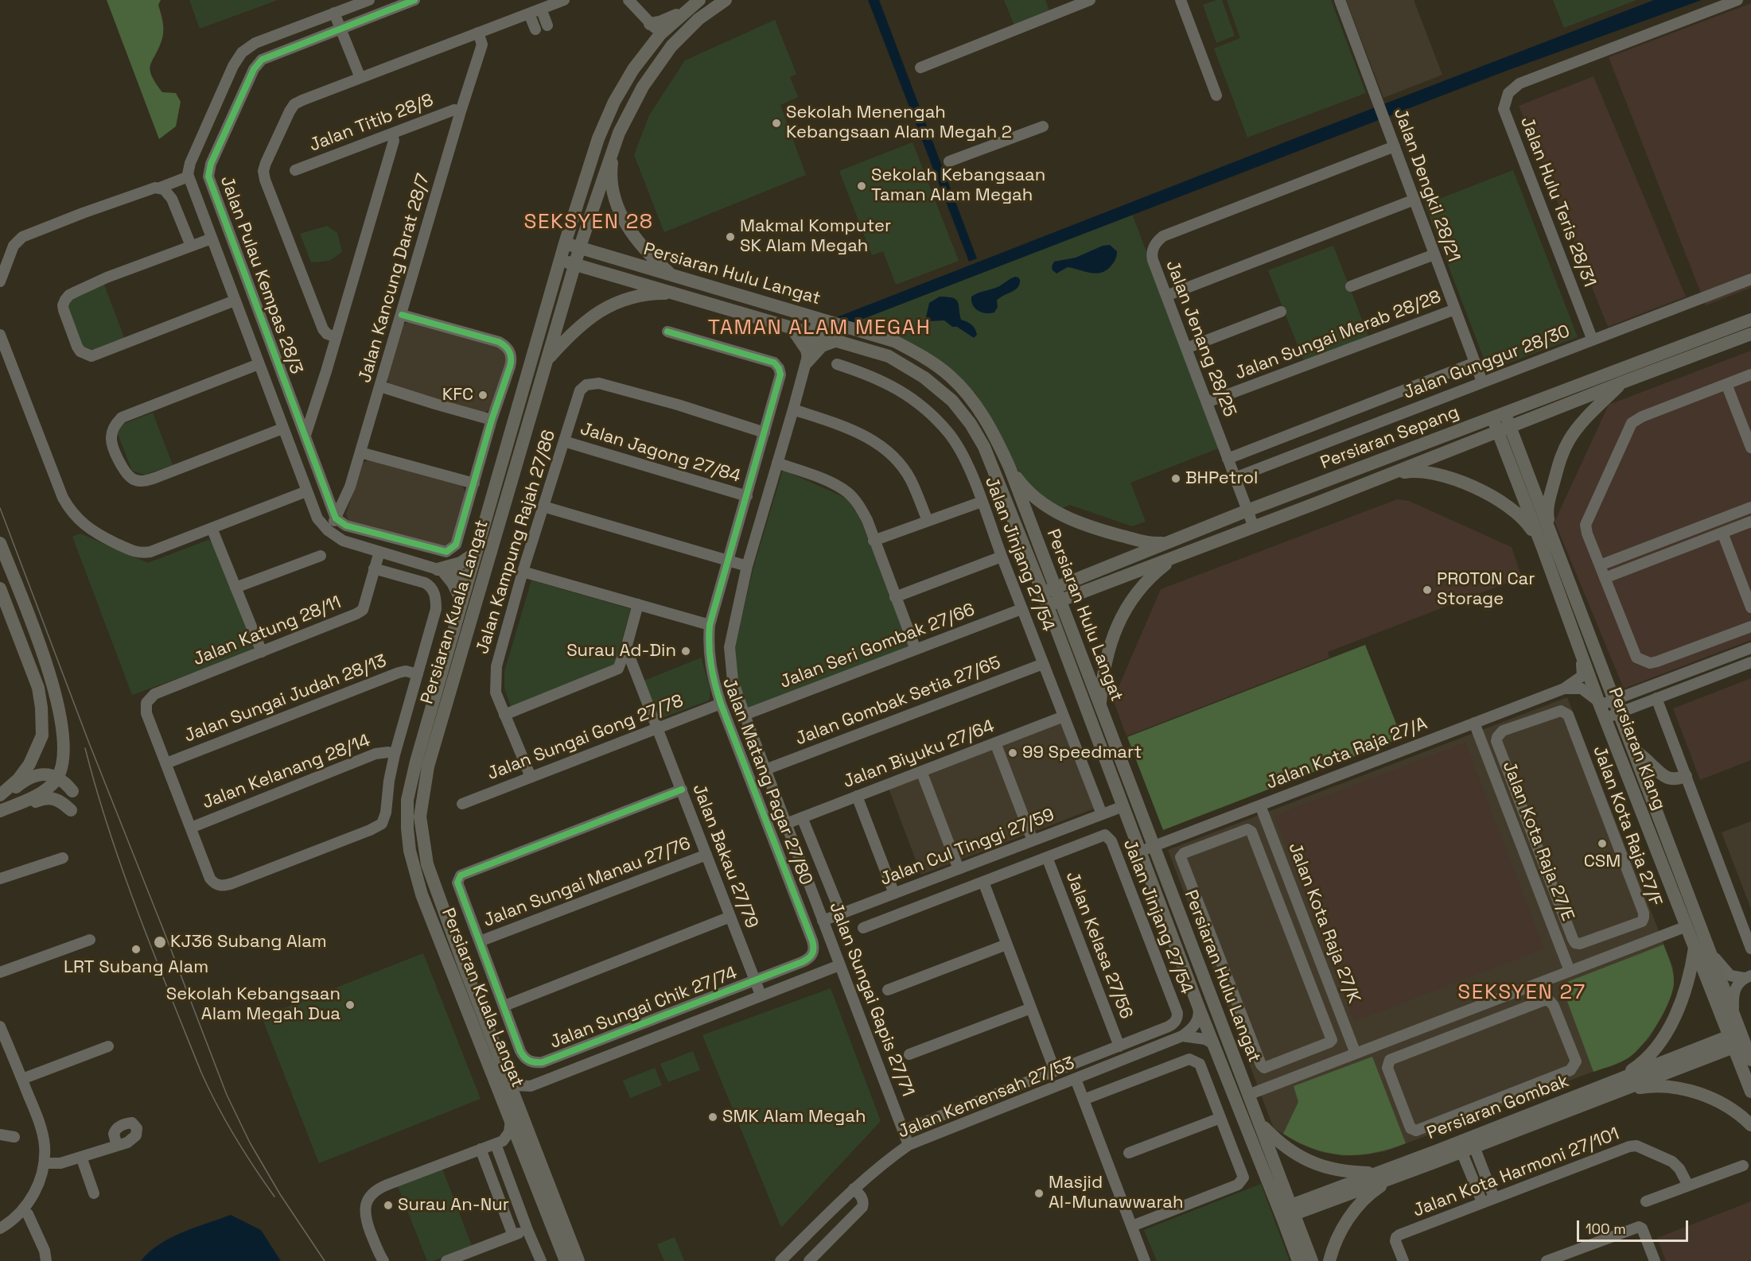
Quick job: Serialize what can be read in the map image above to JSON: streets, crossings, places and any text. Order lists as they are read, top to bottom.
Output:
{
  "streets": {
    "main road": [
      "Persiaran Hulu Langat",
      "Persiaran Sepang",
      "Persiaran Kuala Langat",
      "Persiaran Klang",
      "Persiaran Gombak"
    ],
    "street": [
      "Jalan Titib 28/8",
      "Jalan Dengkil 28/21",
      "Jalan Hulu Teris 28/31",
      "Jalan Pulau Kempas 28/3",
      "Jalan Kancung Darat 28/7",
      "Jalan Sungai Merab 28/28",
      "Jalan Jenang 28/25",
      "Jalan Gunggur 28/30",
      "Jalan Jagong 27/84",
      "Jalan Kampung Rajah 27/86",
      "Jalan Jinjang 27/54",
      "Jalan Katung 28/11",
      "Jalan Seri Gombak 27/66",
      "Jalan Sungai Judah 28/13",
      "Jalan Gombak Setia 27/65",
      "Jalan Sungai Gong 27/78",
      "Jalan Kota Raja 27/A",
      "Jalan Biyuku 27/64",
      "Jalan Kelanang 28/14",
      "Jalan Matang Pagar 27/80",
      "Jalan Kota Raja 27/F",
      "Jalan Kota Raja 27/E",
      "Jalan Cul Tinggi 27/59",
      "Jalan Bakau 27/79",
      "Jalan Sungai Manau 27/76",
      "Jalan Kota Raja 27/K",
      "Jalan Kelasa 27/56",
      "Jalan Sungai Gapis 27/71",
      "Jalan Sungai Chik 27/74",
      "Jalan Kemensah 27/53",
      "Jalan Kota Harmoni 27/101"
    ]
  },
  "crossings": [
    ["Jalan Titib 28/8", "Jalan Kancung Darat 28/7"],
    ["Jalan Dengkil 28/21", "Jalan Sungai Merab 28/28"],
    ["Jalan Dengkil 28/21", "Jalan Jenang 28/25"],
    ["Jalan Dengkil 28/21", "Jalan Gunggur 28/30"],
    ["Jalan Hulu Teris 28/31", "Jalan Gunggur 28/30"],
    ["Persiaran Hulu Langat", "Persiaran Sepang"],
    ["Persiaran Hulu Langat", "Persiaran Kuala Langat"],
    ["Persiaran Hulu Langat", "Jalan Kota Raja 27/A"],
    ["Persiaran Hulu Langat", "Jalan Cul Tinggi 27/59"],
    ["Persiaran Hulu Langat", "Jalan Sungai Gapis 27/71"],
    ["Persiaran Hulu Langat", "Persiaran Gombak"],
    ["Jalan Pulau Kempas 28/3", "Jalan Kancung Darat 28/7"],
    ["Jalan Sungai Merab 28/28", "Jalan Jenang 28/25"],
    ["Jalan Jenang 28/25", "Jalan Gunggur 28/30"],
    ["Jalan Jenang 28/25", "Persiaran Sepang"],
    ["Persiaran Sepang", "Persiaran Klang"],
    ["Jalan Jagong 27/84", "Jalan Kampung Rajah 27/86"],
    ["Jalan Jagong 27/84", "Jalan Matang Pagar 27/80"],
    ["Jalan Kampung Rajah 27/86", "Jalan Sungai Gong 27/78"],
    ["Jalan Kampung Rajah 27/86", "Jalan Matang Pagar 27/80"],
    ["Jalan Jinjang 27/54", "Jalan Seri Gombak 27/66"],
    ["Jalan Jinjang 27/54", "Jalan Gombak Setia 27/65"],
    ["Jalan Jinjang 27/54", "Jalan Biyuku 27/64"],
    ["Jalan Jinjang 27/54", "Jalan Cul Tinggi 27/59"],
    ["Jalan Jinjang 27/54", "Jalan Kelasa 27/56"],
    ["Jalan Katung 28/11", "Jalan Sungai Judah 28/13"],
    ["Jalan Seri Gombak 27/66", "Jalan Sungai Gapis 27/71"],
    ["Jalan Gombak Setia 27/65", "Jalan Sungai Gapis 27/71"],
    ["Jalan Sungai Gong 27/78", "Jalan Matang Pagar 27/80"],
    ["Jalan Sungai Gong 27/78", "Jalan Bakau 27/79"],
    ["Persiaran Klang", "Jalan Kota Raja 27/A"],
    ["Persiaran Klang", "Persiaran Gombak"],
    ["Jalan Kota Raja 27/A", "Jalan Kota Raja 27/E"],
    ["Jalan Kota Raja 27/A", "Jalan Kota Raja 27/K"],
    ["Jalan Biyuku 27/64", "Jalan Sungai Gapis 27/71"],
    ["Jalan Matang Pagar 27/80", "Jalan Bakau 27/79"],
    ["Jalan Matang Pagar 27/80", "Jalan Sungai Chik 27/74"],
    ["Jalan Cul Tinggi 27/59", "Jalan Sungai Gapis 27/71"],
    ["Jalan Bakau 27/79", "Jalan Sungai Manau 27/76"],
    ["Jalan Bakau 27/79", "Jalan Sungai Chik 27/74"],
    ["Jalan Sungai Gapis 27/71", "Jalan Kemensah 27/53"]
  ],
  "districts": ["SEKSYEN 28", "TAMAN ALAM MEGAH", "SEKSYEN 27"],
  "places": [
    "Sekolah Menengah Kebangsaan Alam Megah 2",
    "Sekolah Kebangsaan Taman Alam Megah",
    "Makmal Komputer SK Alam Megah",
    "KFC",
    "BHPetrol",
    "PROTON Car Storage",
    "Surau Ad-Din",
    "99 Speedmart",
    "CSM",
    "KJ36 Subang Alam",
    "LRT Subang Alam",
    "Sekolah Kebangsaan Alam Megah Dua",
    "SMK Alam Megah",
    "Masjid Al-Munawwarah",
    "Surau An-Nur"
  ],
  "scale_bar": "100 m"
}
